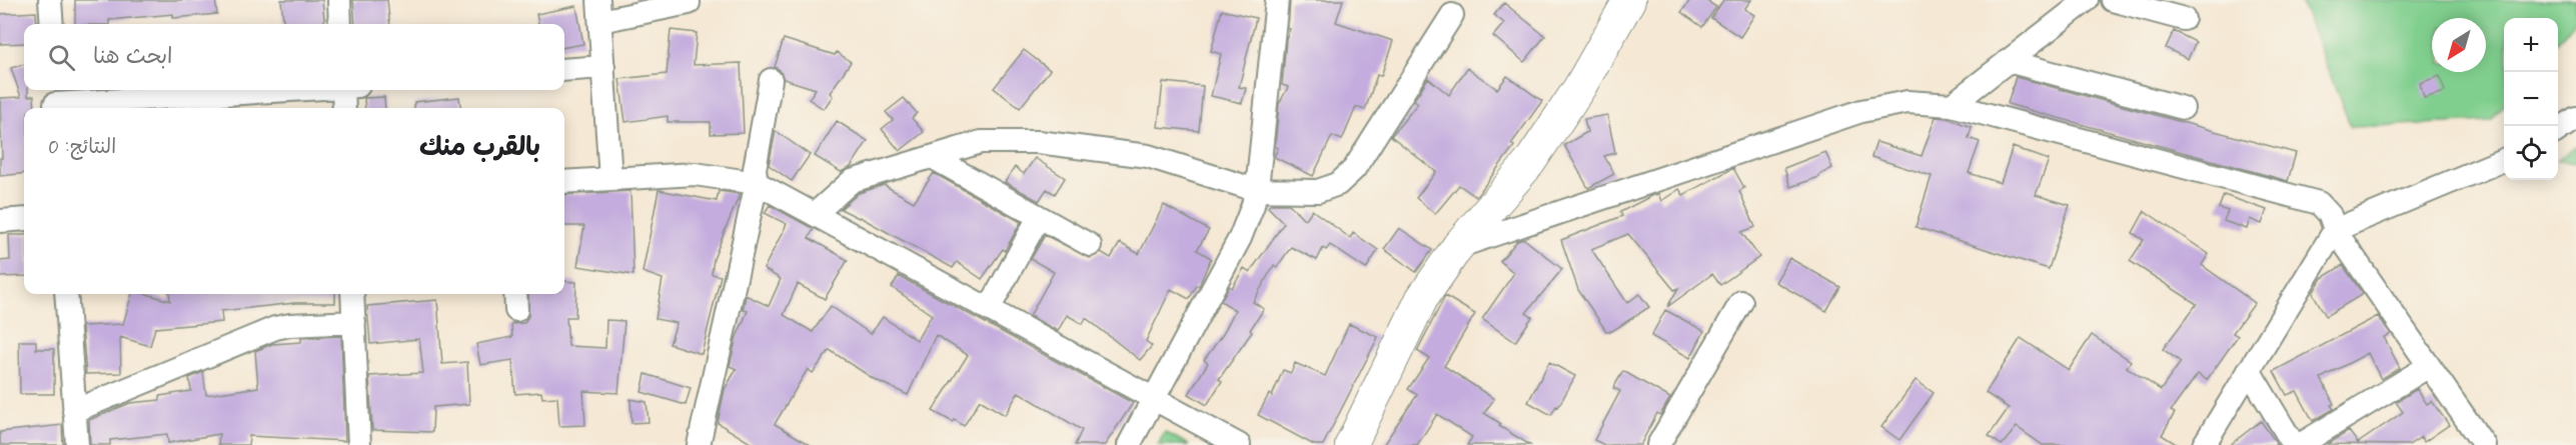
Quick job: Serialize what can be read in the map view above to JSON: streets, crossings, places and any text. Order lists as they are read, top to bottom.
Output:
{
  "north": "bottom left",
  "page": {
    "map_buttons": ["+", "−"],
    "search": "ابحث هنا",
    "heading": ["بالقرب منك", "النتائج: 0"]
  }
}
